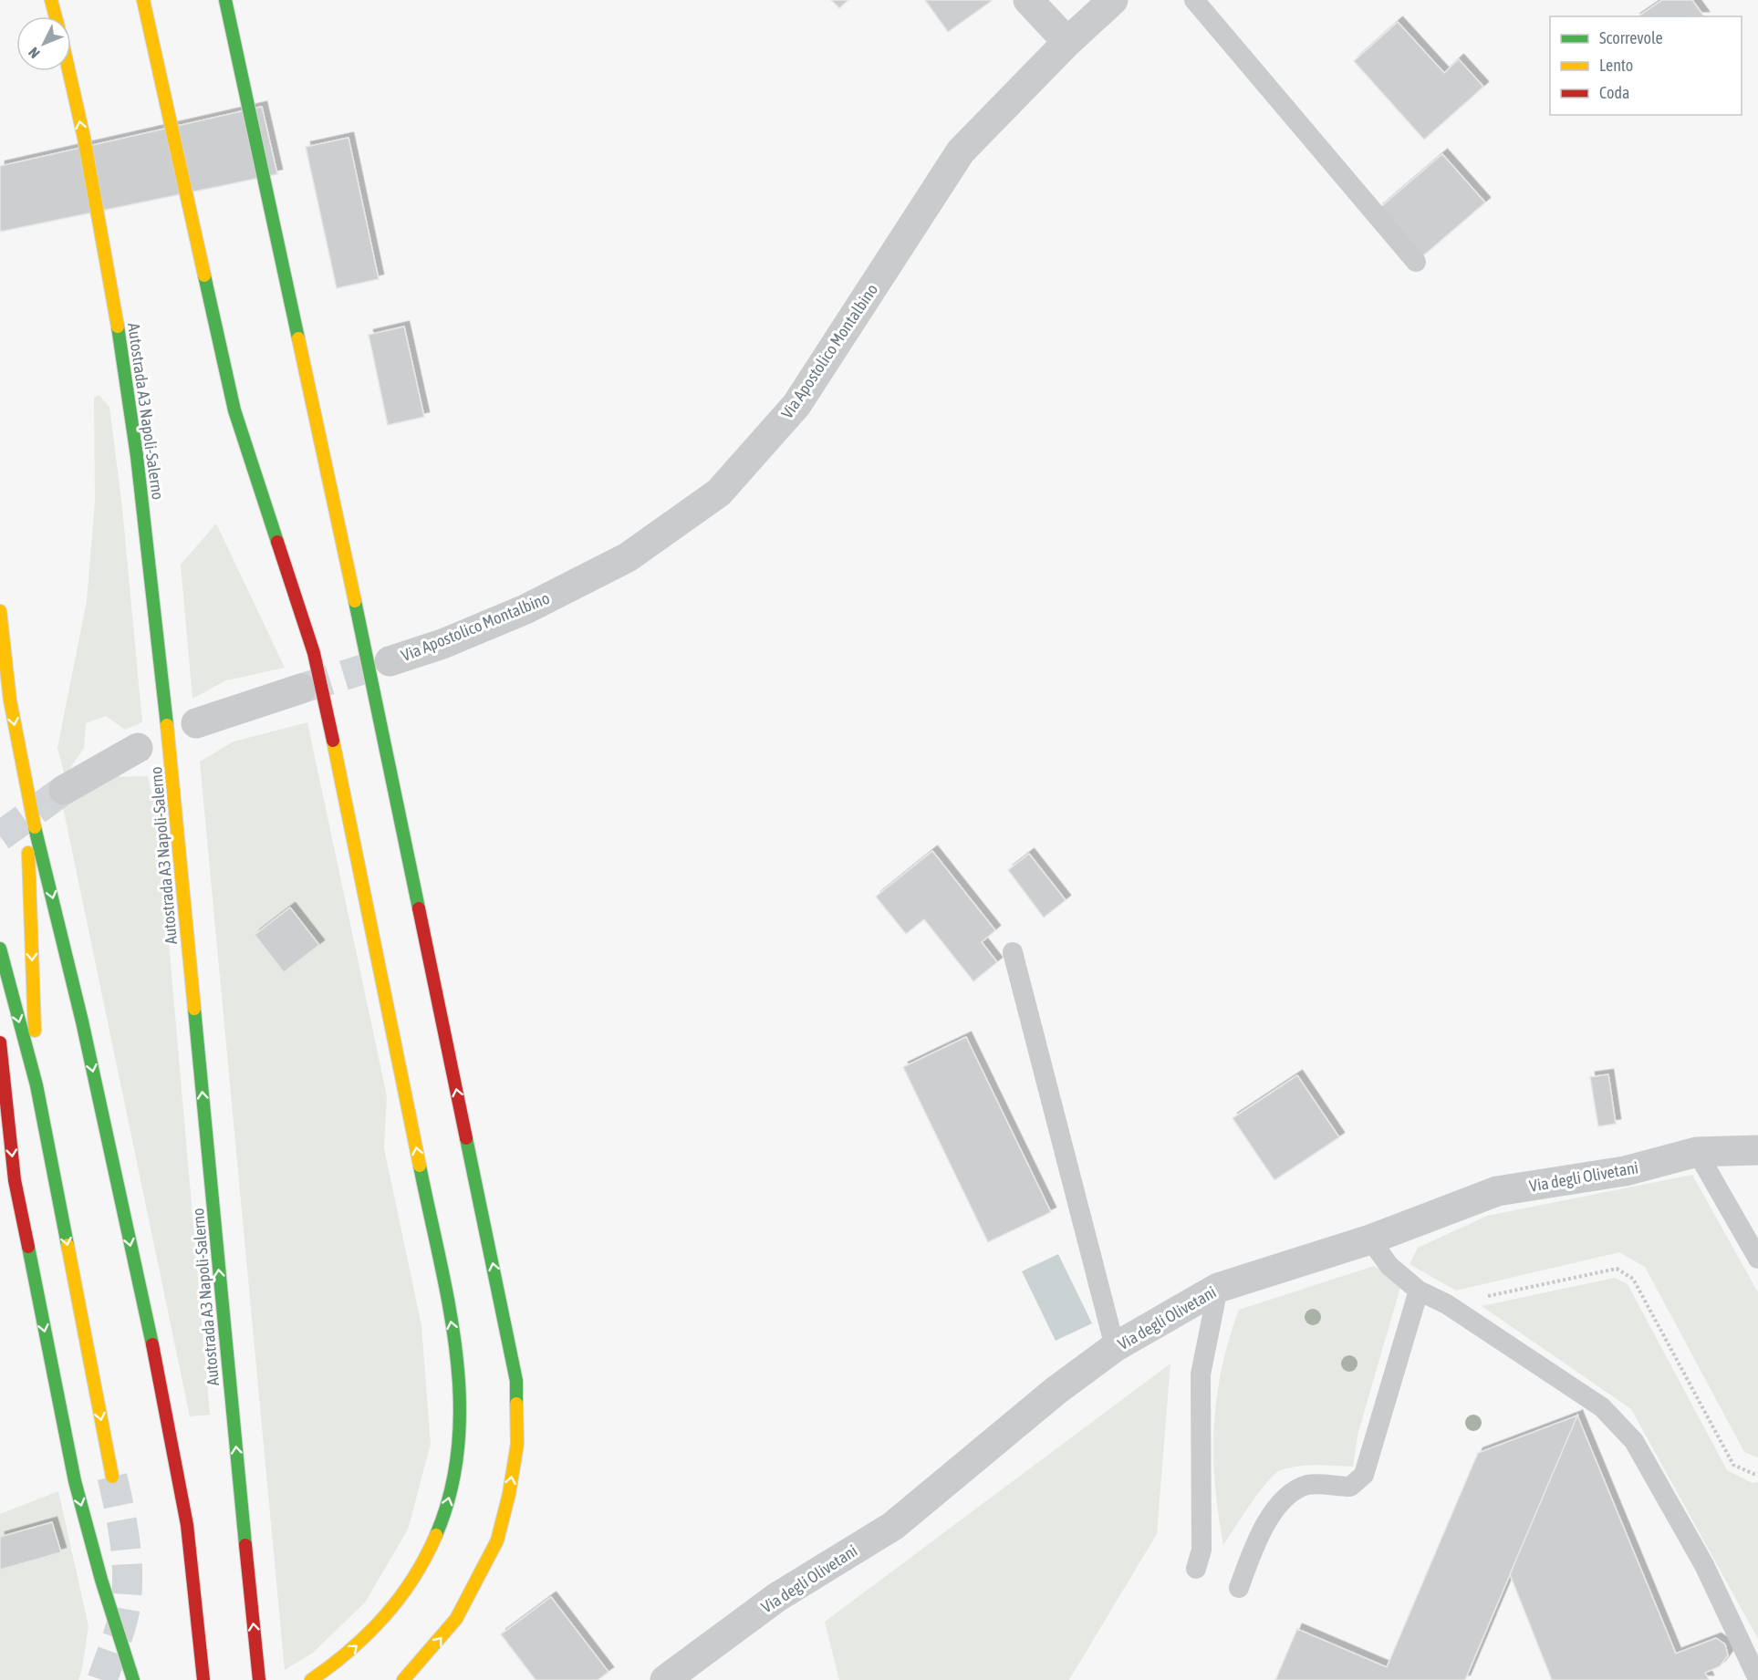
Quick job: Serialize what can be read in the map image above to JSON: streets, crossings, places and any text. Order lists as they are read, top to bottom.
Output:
{
  "streets": {
    "highway": ["Autostrada A3 Napoli-Salerno"],
    "street": ["Via Apostolico Montalbino", "Via degli Olivetani"]
  },
  "legend": ["Scorrevole", "Lento", "Coda"],
  "north": "bottom left"
}
